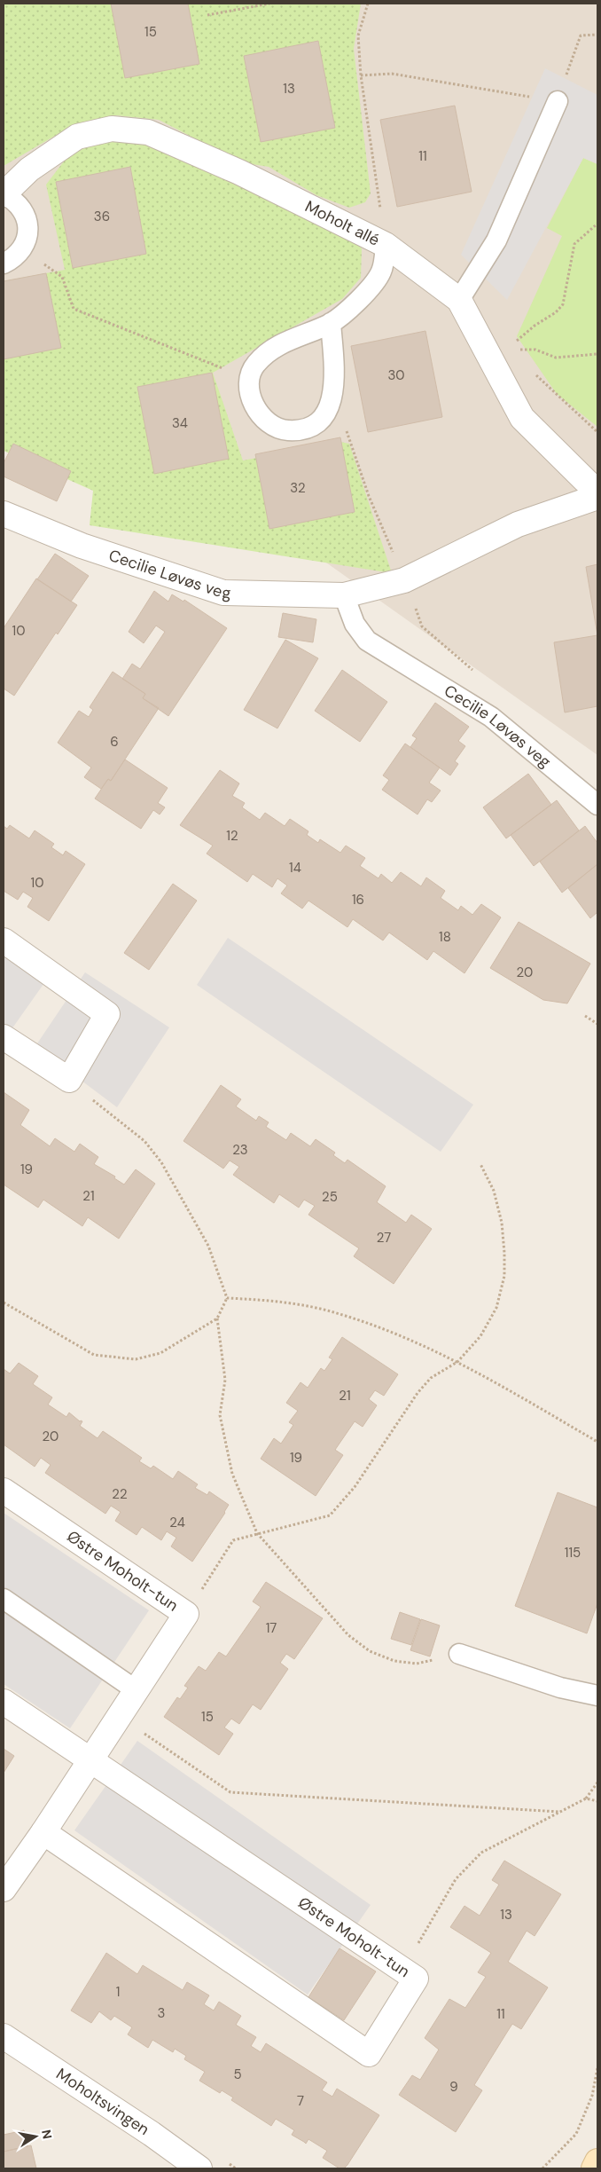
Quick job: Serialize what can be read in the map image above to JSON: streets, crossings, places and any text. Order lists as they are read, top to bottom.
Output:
{
  "streets": {
    "street": [
      "Moholt allé",
      "Cecilie Løvøs veg",
      "Østre Moholt-tun",
      "Moholtsvingen"
    ]
  },
  "house_numbers": [
    "15",
    "13",
    "11",
    "36",
    "30",
    "34",
    "32",
    "10",
    "6",
    "12",
    "14",
    "10",
    "16",
    "18",
    "20",
    "23",
    "19",
    "21",
    "25",
    "27",
    "21",
    "20",
    "19",
    "22",
    "24",
    "115",
    "17",
    "15",
    "13",
    "1",
    "3",
    "11",
    "5",
    "9",
    "7"
  ],
  "north": "right"
}
